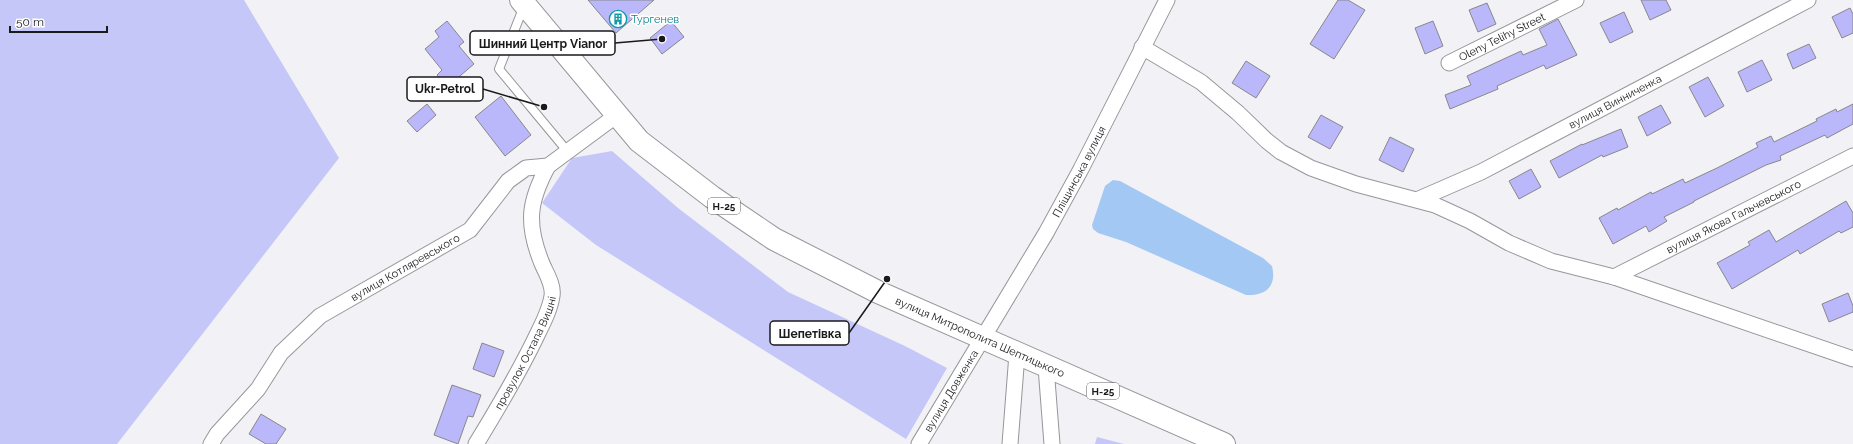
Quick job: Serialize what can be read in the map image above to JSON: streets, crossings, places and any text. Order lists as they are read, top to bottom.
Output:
{
  "streets": {
    "main road": ["Н-25", "вулиця Митрополита Шептицького"],
    "street": [
      "Oleny Telihy Street",
      "вулиця Винниченка",
      "Пліщинська вулиця",
      "вулиця Якова Гальчевського",
      "вулиця Котляревського",
      "провулок Остапа Вишні",
      "вулиця Довженка"
    ]
  },
  "crossings": [
    ["Пліщинська вулиця", "вулиця Митрополита Шептицького"],
    ["Пліщинська вулиця", "вулиця Довженка"],
    ["вулиця Котляревського", "вулиця Митрополита Шептицького"],
    ["вулиця Котляревського", "провулок Остапа Вишні"],
    ["вулиця Митрополита Шептицького", "вулиця Довженка"]
  ],
  "places": {
    "building": ["Тургенев"],
    "other": ["Шинний Центр Vianor", "Ukr-Petrol", "Шепетівка"]
  },
  "scale_bar": "50 m"
}
